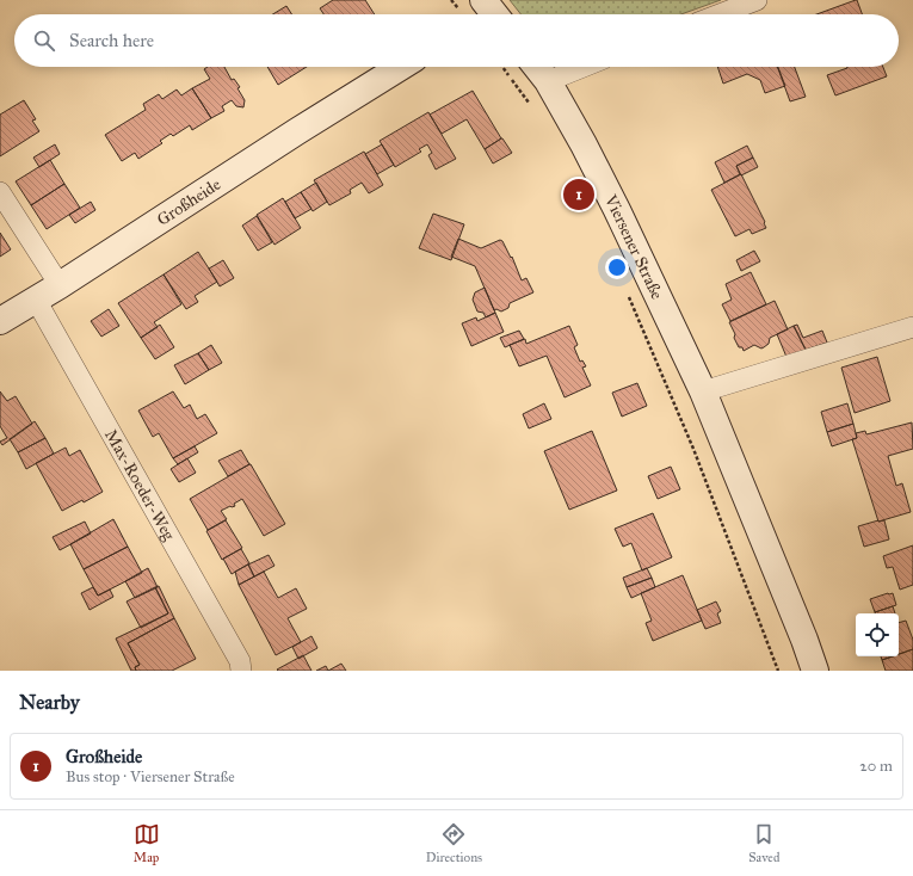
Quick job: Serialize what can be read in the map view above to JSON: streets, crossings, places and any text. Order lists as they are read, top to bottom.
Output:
{
  "streets": {
    "main road": ["Großheide", "Viersener Straße"],
    "street": ["Max-Roeder-Weg"]
  },
  "crossings": [
    ["Großheide", "Max-Roeder-Weg"]
  ],
  "page": {
    "search": "Search here",
    "pins": "1",
    "heading": "Nearby",
    "list": [
      {
        "mark": "1",
        "name": "Großheide",
        "note": "Bus stop · Viersener Straße",
        "value": "20 m"
      }
    ],
    "nav": ["Map", "Directions", "Saved"]
  }
}
